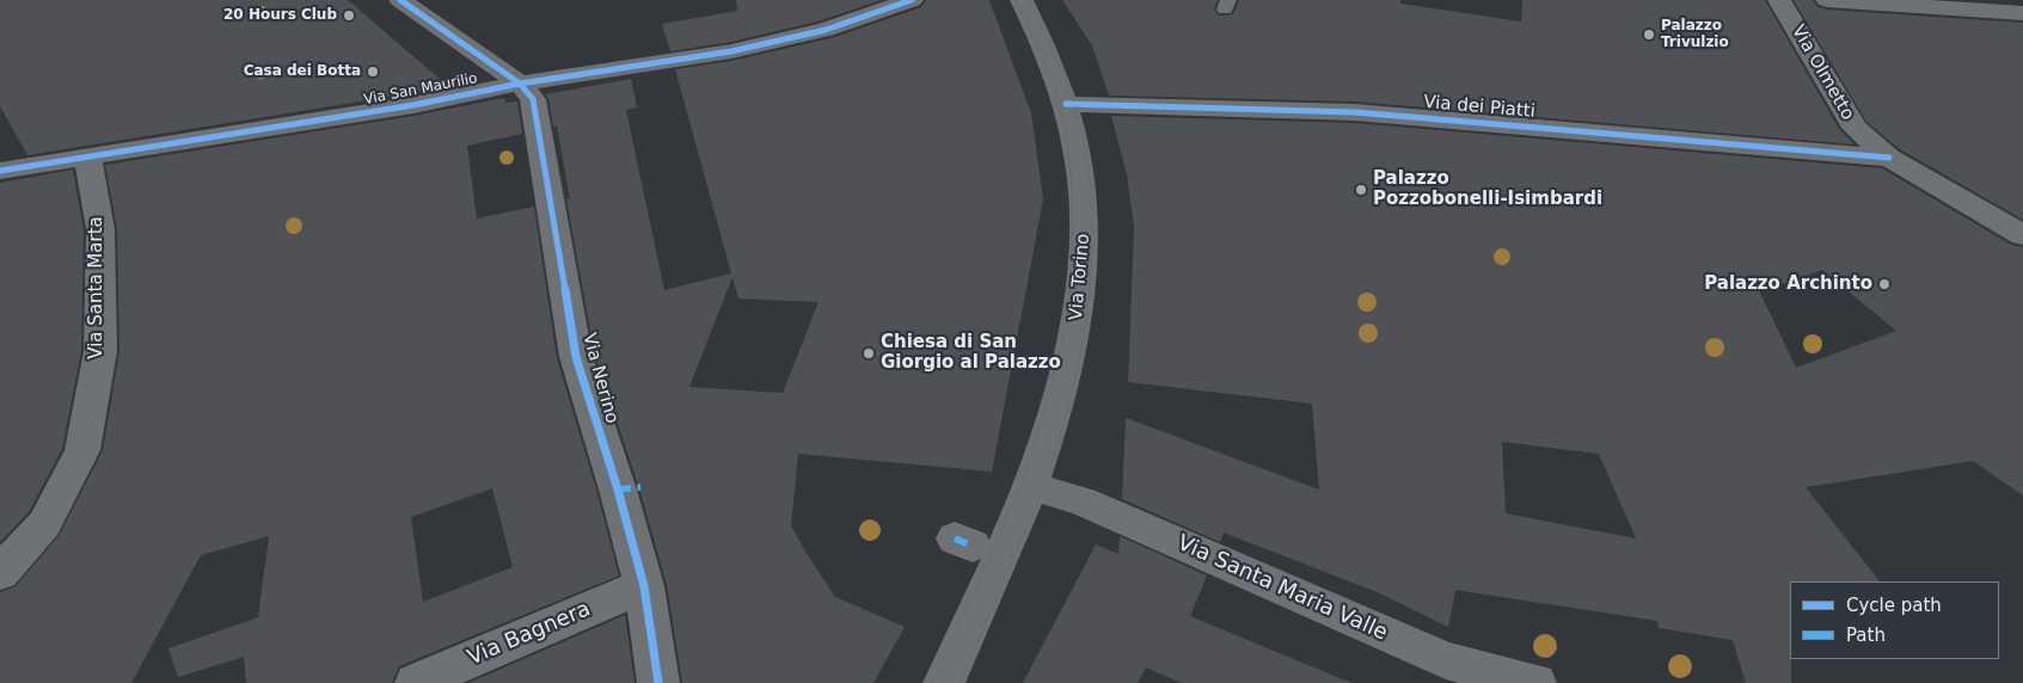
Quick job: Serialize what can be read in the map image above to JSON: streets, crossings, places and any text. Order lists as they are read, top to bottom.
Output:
{
  "streets": {
    "street": [
      "Via Olmetto",
      "Via San Maurilio",
      "Via dei Piatti",
      "Via Torino",
      "Via Santa Marta",
      "Via Nerino",
      "Via Santa Maria Valle",
      "Via Bagnera"
    ]
  },
  "crossings": [
    ["Via Olmetto", "Via dei Piatti"],
    ["Via San Maurilio", "Via Santa Marta"],
    ["Via San Maurilio", "Via Nerino"],
    ["Via dei Piatti", "Via Torino"],
    ["Via Torino", "Via Santa Maria Valle"],
    ["Via Nerino", "Via Bagnera"]
  ],
  "places": [
    "20 Hours Club",
    "Palazzo Trivulzio",
    "Casa dei Botta",
    "Palazzo Pozzobonelli-Isimbardi",
    "Palazzo Archinto",
    "Chiesa di San Giorgio al Palazzo"
  ],
  "legend": ["Cycle path", "Path"]
}
